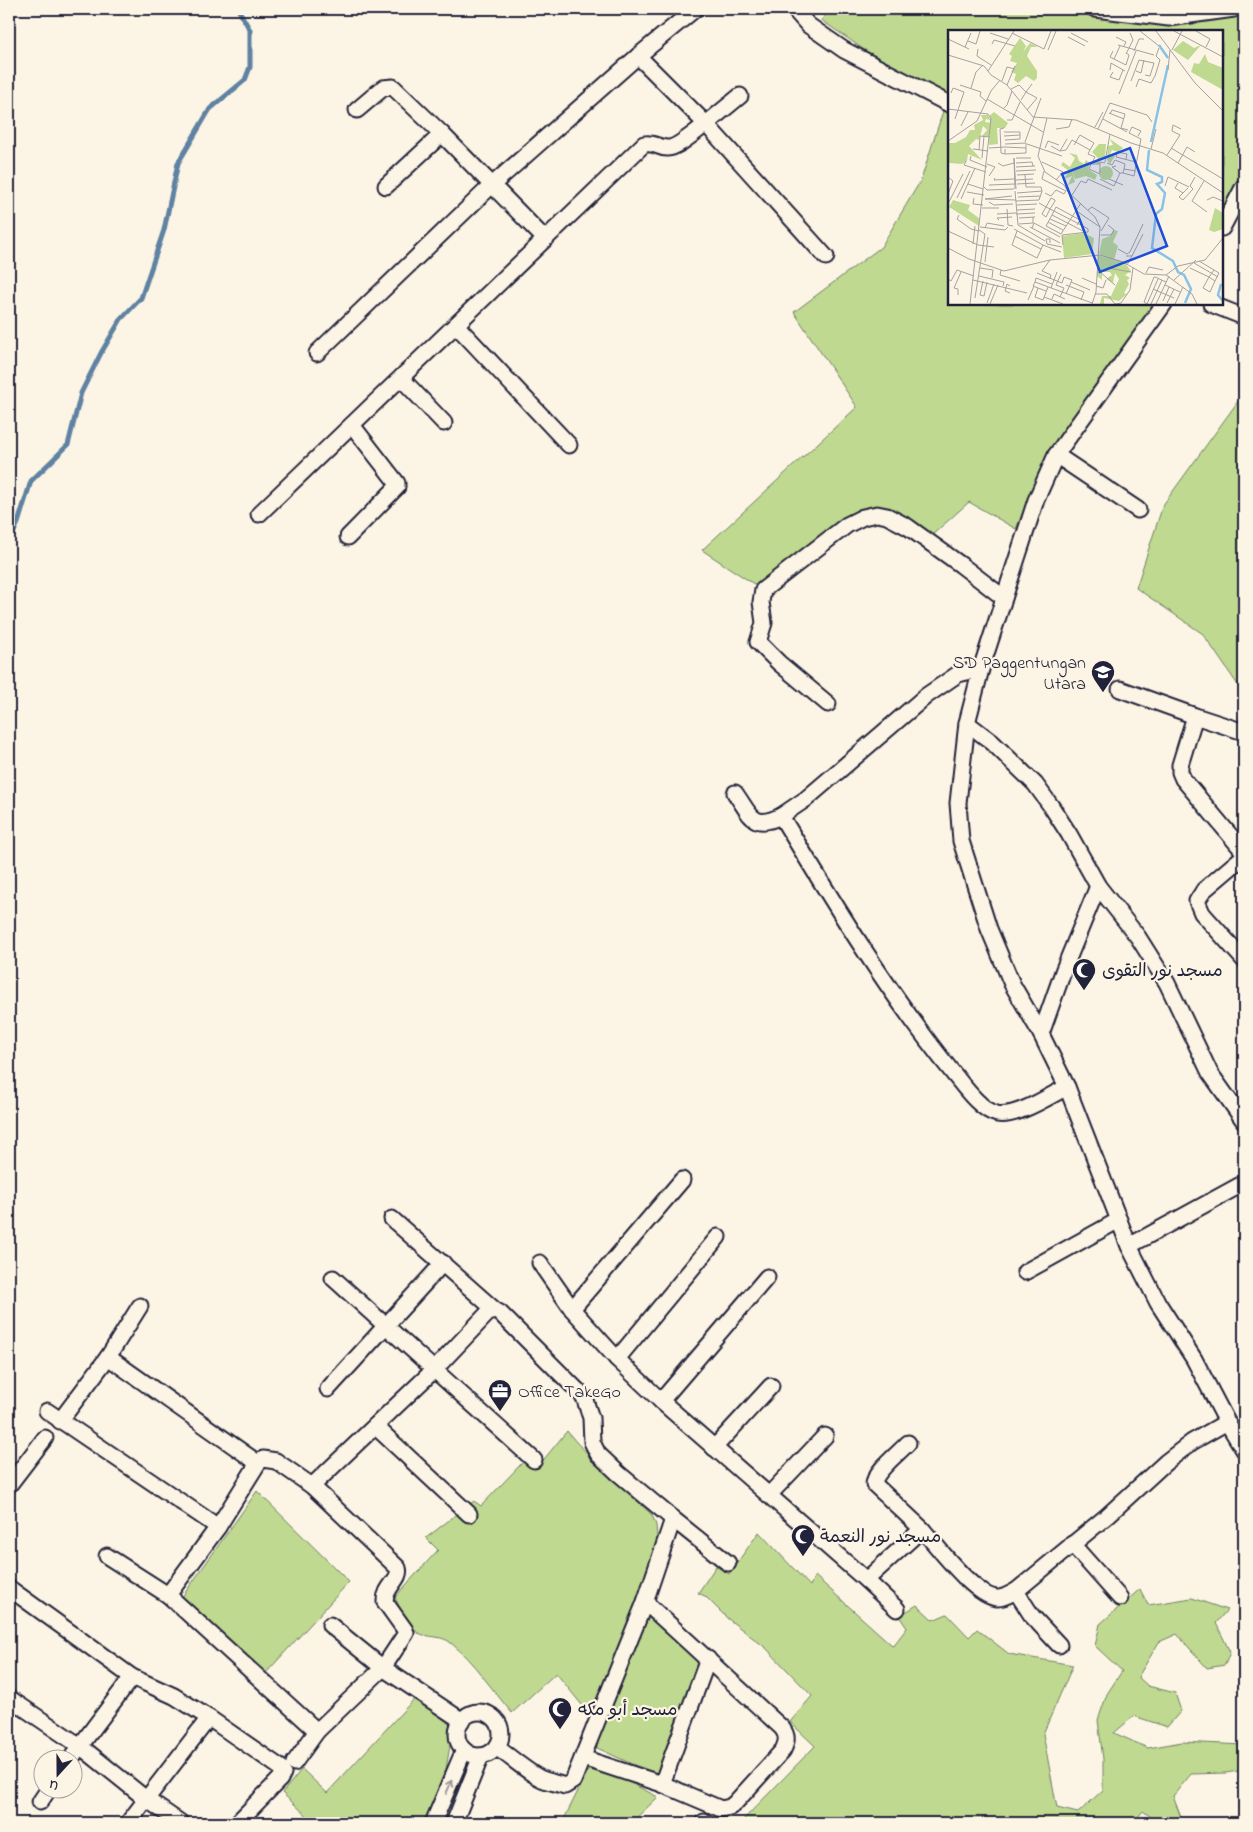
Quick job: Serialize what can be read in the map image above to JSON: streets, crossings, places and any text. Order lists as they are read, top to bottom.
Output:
{
  "places": {
    "school or university": ["SD Paggentungan Utara"],
    "mosque": ["مسجد نور التقوى", "مسجد نور النعمة", "مسجد أبو مكه"],
    "office": ["Office TakeGo"]
  },
  "north": "bottom"
}
